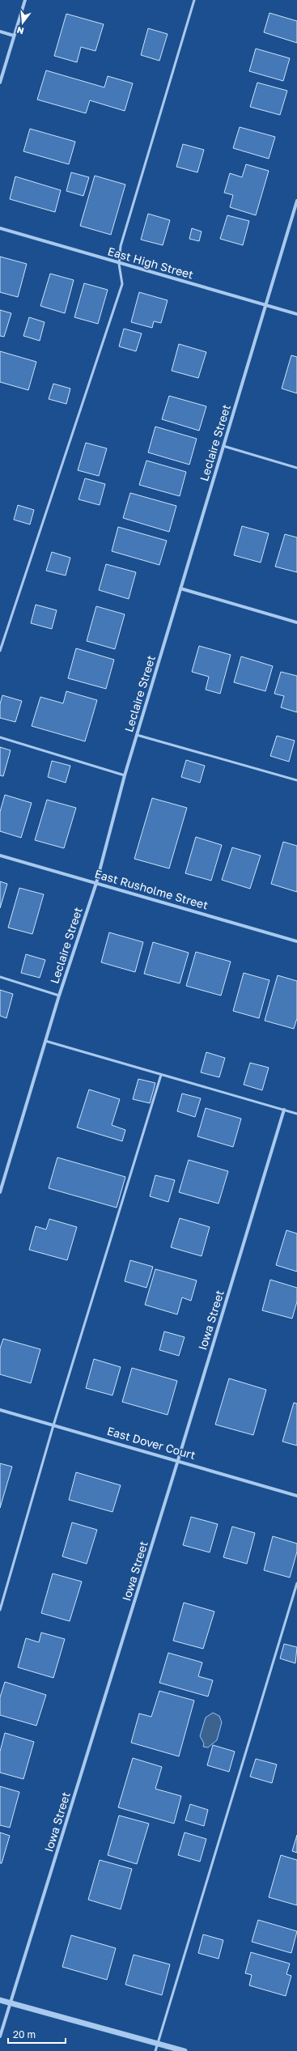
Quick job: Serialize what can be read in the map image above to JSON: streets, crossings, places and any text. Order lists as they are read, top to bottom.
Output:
{
  "streets": {
    "street": [
      "East High Street",
      "Leclaire Street",
      "East Rusholme Street",
      "Iowa Street",
      "East Dover Court"
    ]
  },
  "crossings": [
    ["East High Street", "Leclaire Street"],
    ["Leclaire Street", "East Rusholme Street"],
    ["Iowa Street", "East Dover Court"]
  ],
  "scale_bar": "20 m",
  "north": "bottom"
}
